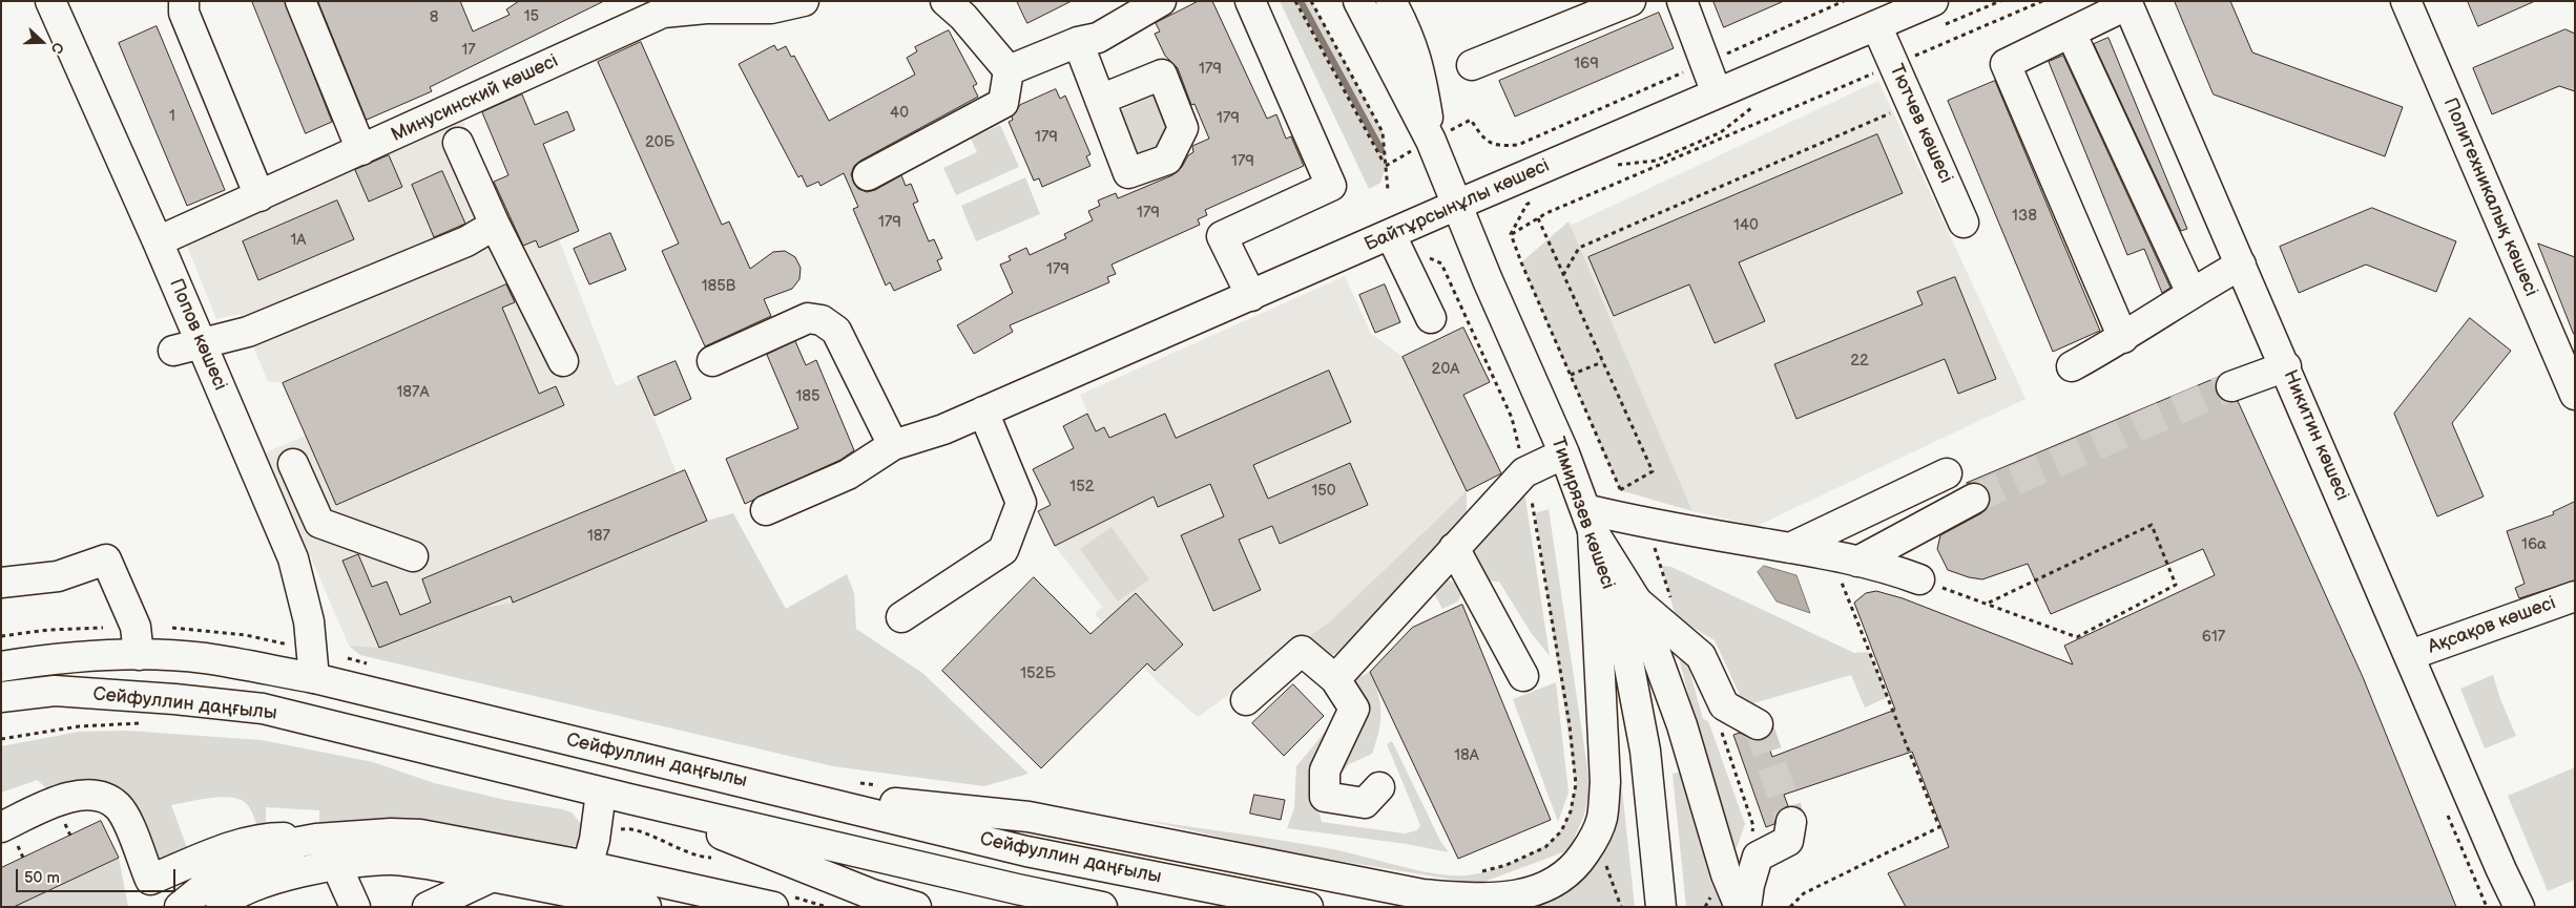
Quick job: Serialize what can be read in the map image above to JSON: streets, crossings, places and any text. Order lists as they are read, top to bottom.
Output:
{
  "streets": {
    "street": [
      "Минусинский көшесі",
      "Тютчев көшесі",
      "Политехникалық көшесі",
      "Байтұрсынұлы көшесі",
      "Попов көшесі",
      "Никитин көшесі",
      "Тимирязев көшесі",
      "Ақсақов көшесі",
      "Сейфуллин даңғылы"
    ]
  },
  "crossings": [
    ["Минусинский көшесі", "Попов көшесі"],
    ["Тютчев көшесі", "Байтұрсынұлы көшесі"],
    ["Байтұрсынұлы көшесі", "Тимирязев көшесі"],
    ["Попов көшесі", "Сейфуллин даңғылы"],
    ["Никитин көшесі", "Ақсақов көшесі"]
  ],
  "house_numbers": [
    "15",
    "8",
    "17",
    "169",
    "179",
    "40",
    "1",
    "179",
    "179",
    "20Б",
    "179",
    "179",
    "138",
    "179",
    "140",
    "1А",
    "179",
    "185В",
    "22",
    "20А",
    "187А",
    "185",
    "152",
    "150",
    "187",
    "16а",
    "617",
    "152Б",
    "18А"
  ],
  "scale_bar": "50 m",
  "north": "right"
}
